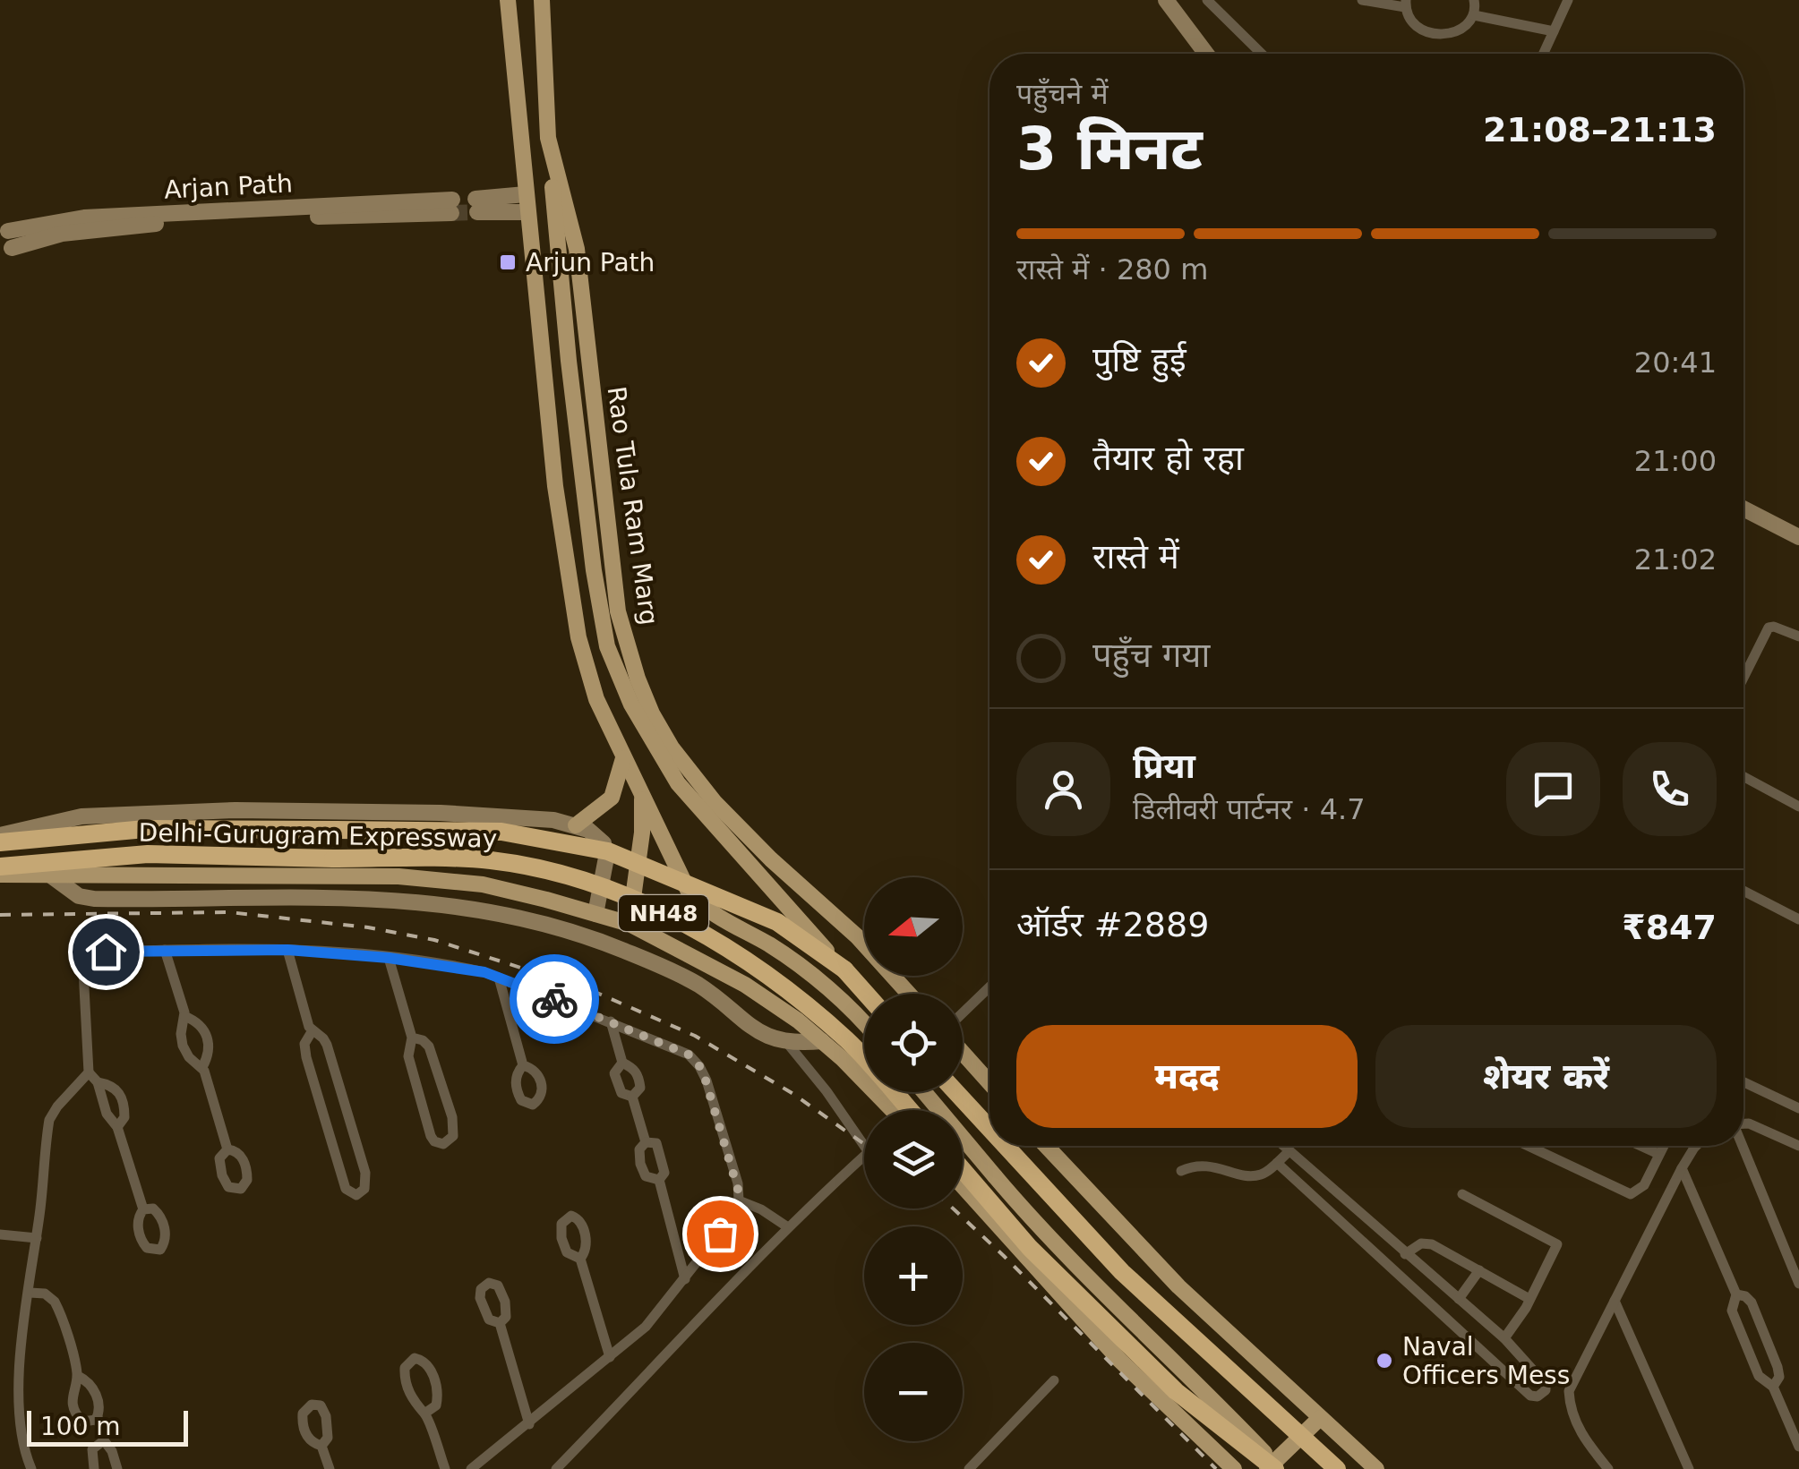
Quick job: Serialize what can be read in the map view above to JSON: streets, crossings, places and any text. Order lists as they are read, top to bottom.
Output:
{
  "streets": {
    "highway": ["Delhi-Gurugram Expressway", "NH48"],
    "main road": ["Arjan Path", "Rao Tula Ram Marg"]
  },
  "places": {
    "transit": ["Arjun Path"],
    "other": ["Naval Officers Mess"]
  },
  "scale_bar": "100 m",
  "north": "left",
  "page": {
    "heading": ["3 मिनट", "पहुँचने में", "21:08–21:13"],
    "panel": [
      "प्रिया",
      "डिलीवरी पार्टनर · 4.7",
      "ऑर्डर #2889",
      "₹847"
    ],
    "bar": "रास्ते में · 280 m",
    "list": [
      ["पुष्टि हुई", "20:41"],
      ["तैयार हो रहा", "21:00"],
      ["रास्ते में", "21:02"],
      "पहुँच गया"
    ],
    "map_buttons": ["+", "−"],
    "buttons": ["मदद", "शेयर करें"],
    "scale": "100 m"
  }
}
